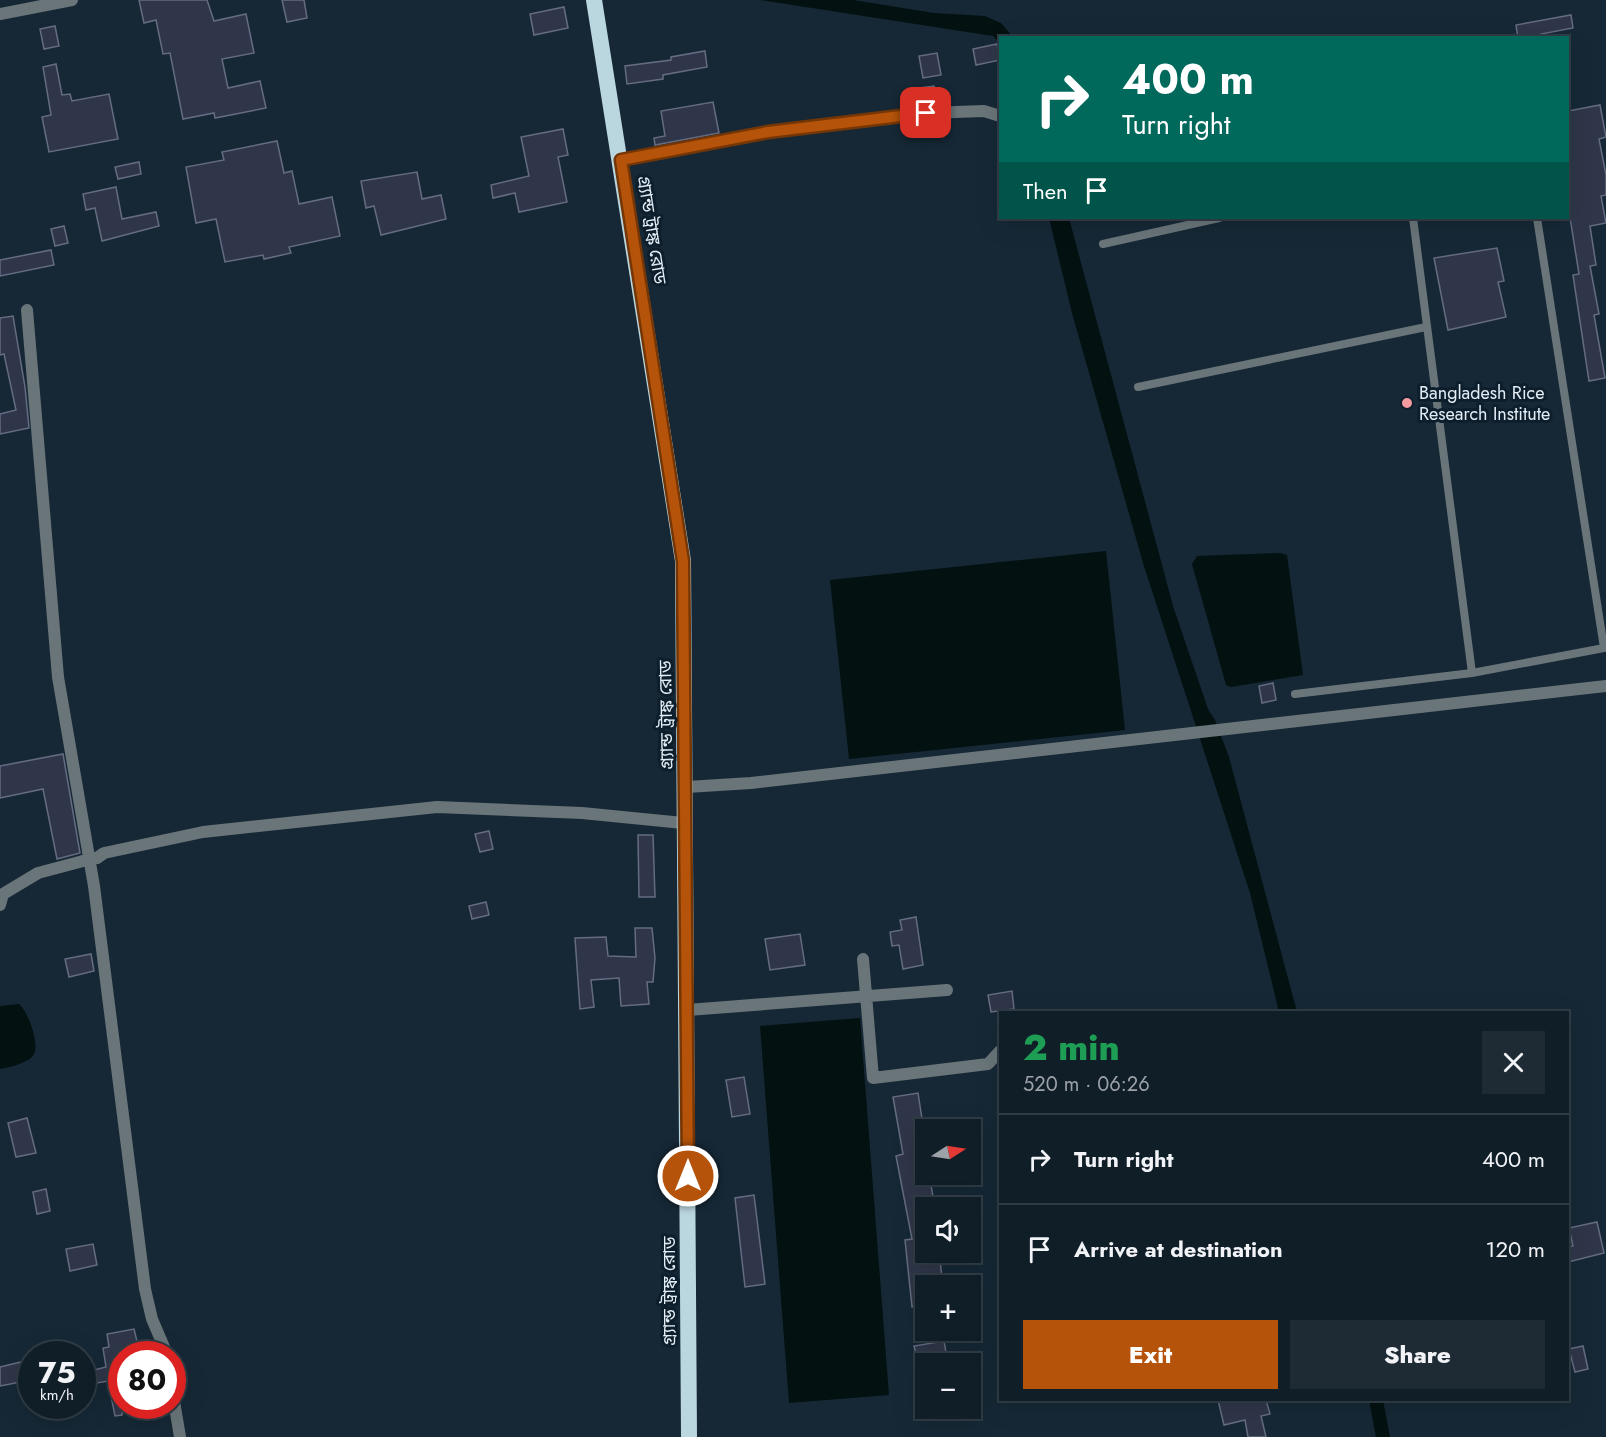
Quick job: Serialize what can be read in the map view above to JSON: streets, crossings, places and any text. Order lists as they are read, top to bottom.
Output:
{
  "streets": {
    "highway": ["গ্র্যান্ড ট্রাঙ্ক রোড"]
  },
  "places": ["Bangladesh Rice Research Institute"],
  "north": "right",
  "page": {
    "turn": ["400 m", "Turn right"],
    "then": "Then",
    "heading": ["2 min", "520 m · 06:26"],
    "list": [
      {
        "name": "Turn right",
        "value": "400 m"
      },
      {
        "name": "Arrive at destination",
        "value": "120 m"
      }
    ],
    "map_buttons": ["+", "−"],
    "buttons": ["Exit", "Share"],
    "speed": "75 km/h",
    "limit": "80"
  }
}
